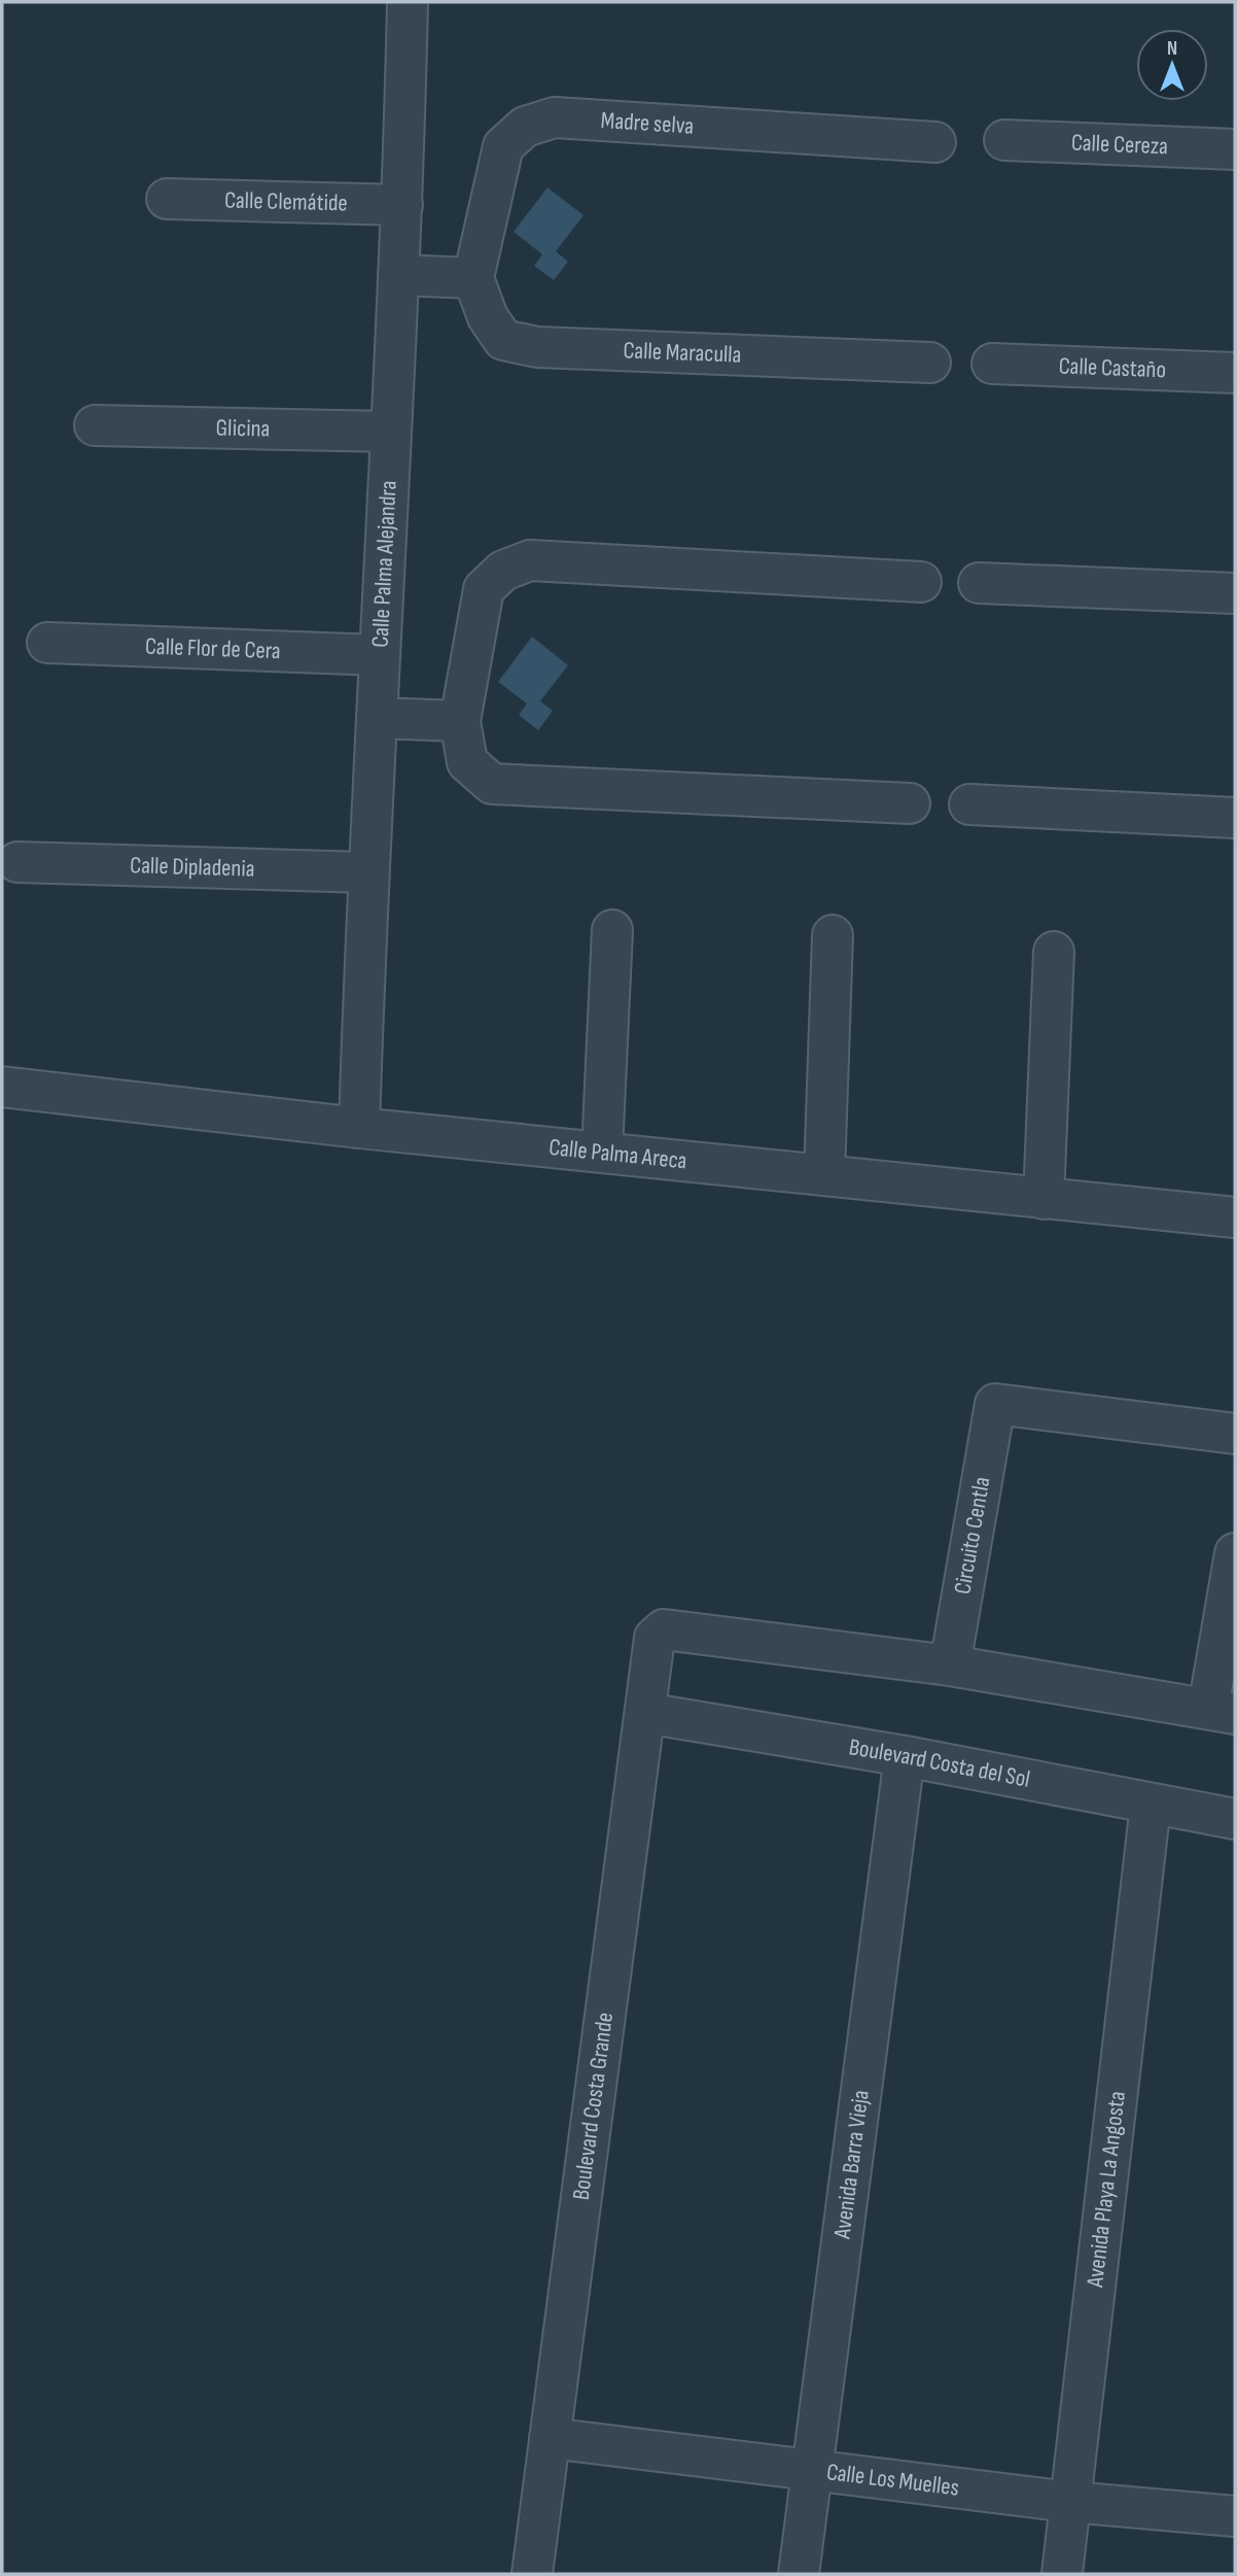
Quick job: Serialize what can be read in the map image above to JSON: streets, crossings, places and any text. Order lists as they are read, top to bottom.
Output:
{
  "streets": {
    "street": [
      "Madre selva",
      "Calle Cereza",
      "Calle Clemátide",
      "Calle Maraculla",
      "Calle Castaño",
      "Glicina",
      "Calle Palma Alejandra",
      "Calle Flor de Cera",
      "Calle Dipladenia",
      "Calle Palma Areca",
      "Circuito Centla",
      "Boulevard Costa del Sol",
      "Boulevard Costa Grande",
      "Avenida Barra Vieja",
      "Avenida Playa La Angosta",
      "Calle Los Muelles"
    ]
  },
  "crossings": [
    ["Madre selva", "Calle Maraculla"],
    ["Calle Clemátide", "Calle Palma Alejandra"],
    ["Glicina", "Calle Palma Alejandra"],
    ["Calle Palma Alejandra", "Calle Flor de Cera"],
    ["Calle Palma Alejandra", "Calle Dipladenia"],
    ["Calle Palma Alejandra", "Calle Palma Areca"],
    ["Circuito Centla", "Boulevard Costa Grande"],
    ["Boulevard Costa del Sol", "Boulevard Costa Grande"],
    ["Boulevard Costa del Sol", "Avenida Barra Vieja"],
    ["Boulevard Costa del Sol", "Avenida Playa La Angosta"],
    ["Boulevard Costa Grande", "Calle Los Muelles"],
    ["Avenida Barra Vieja", "Calle Los Muelles"],
    ["Avenida Playa La Angosta", "Calle Los Muelles"]
  ],
  "north": "top"
}
